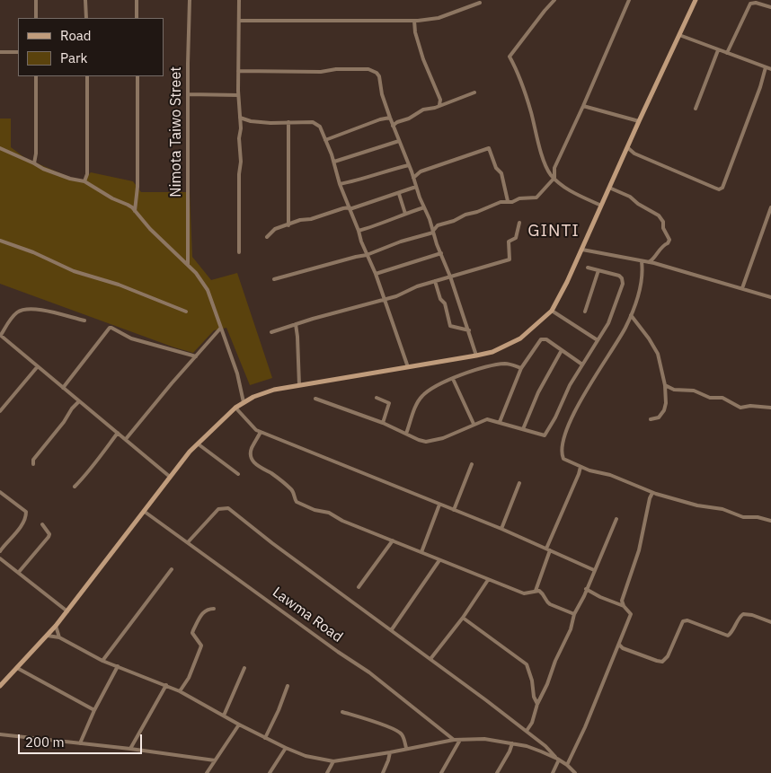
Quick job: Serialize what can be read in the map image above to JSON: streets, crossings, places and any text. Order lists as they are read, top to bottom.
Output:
{
  "streets": {
    "street": ["Nimota Taiwo Street", "Lawma Road"]
  },
  "districts": ["GINTI"],
  "legend": ["Road", "Park"],
  "scale_bar": "200 m"
}
